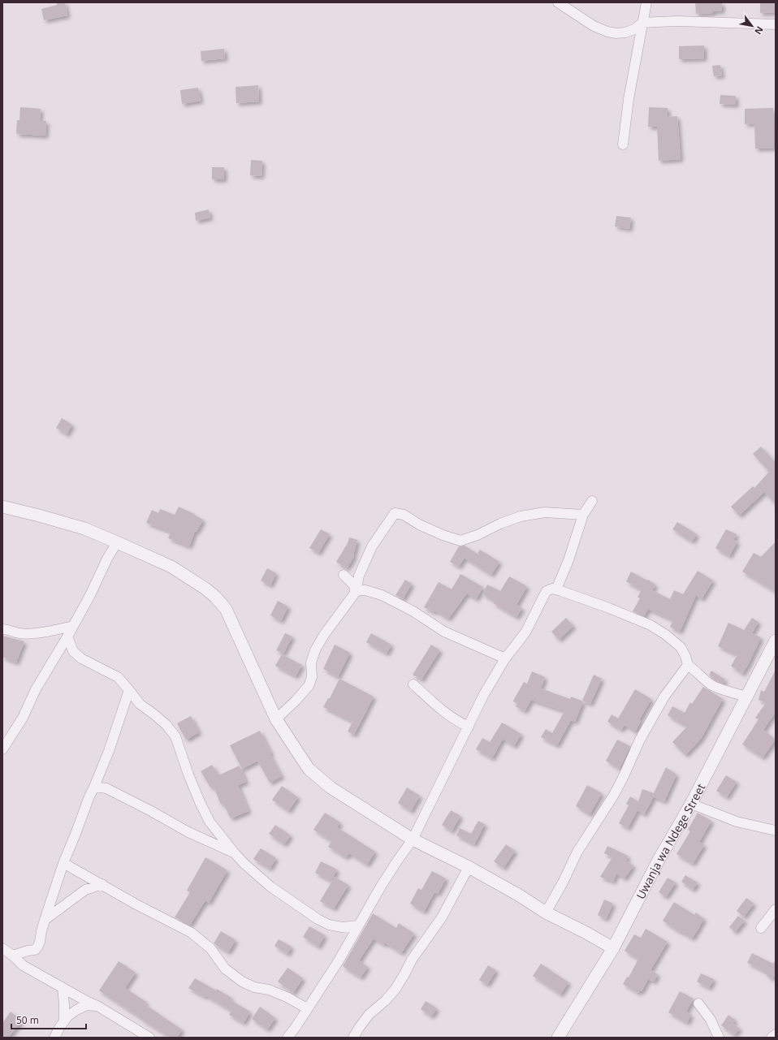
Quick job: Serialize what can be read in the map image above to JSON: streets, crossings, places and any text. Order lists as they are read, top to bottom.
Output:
{
  "streets": {
    "street": ["Uwanja wa Ndege Street"]
  },
  "scale_bar": "50 m",
  "north": "bottom right"
}
